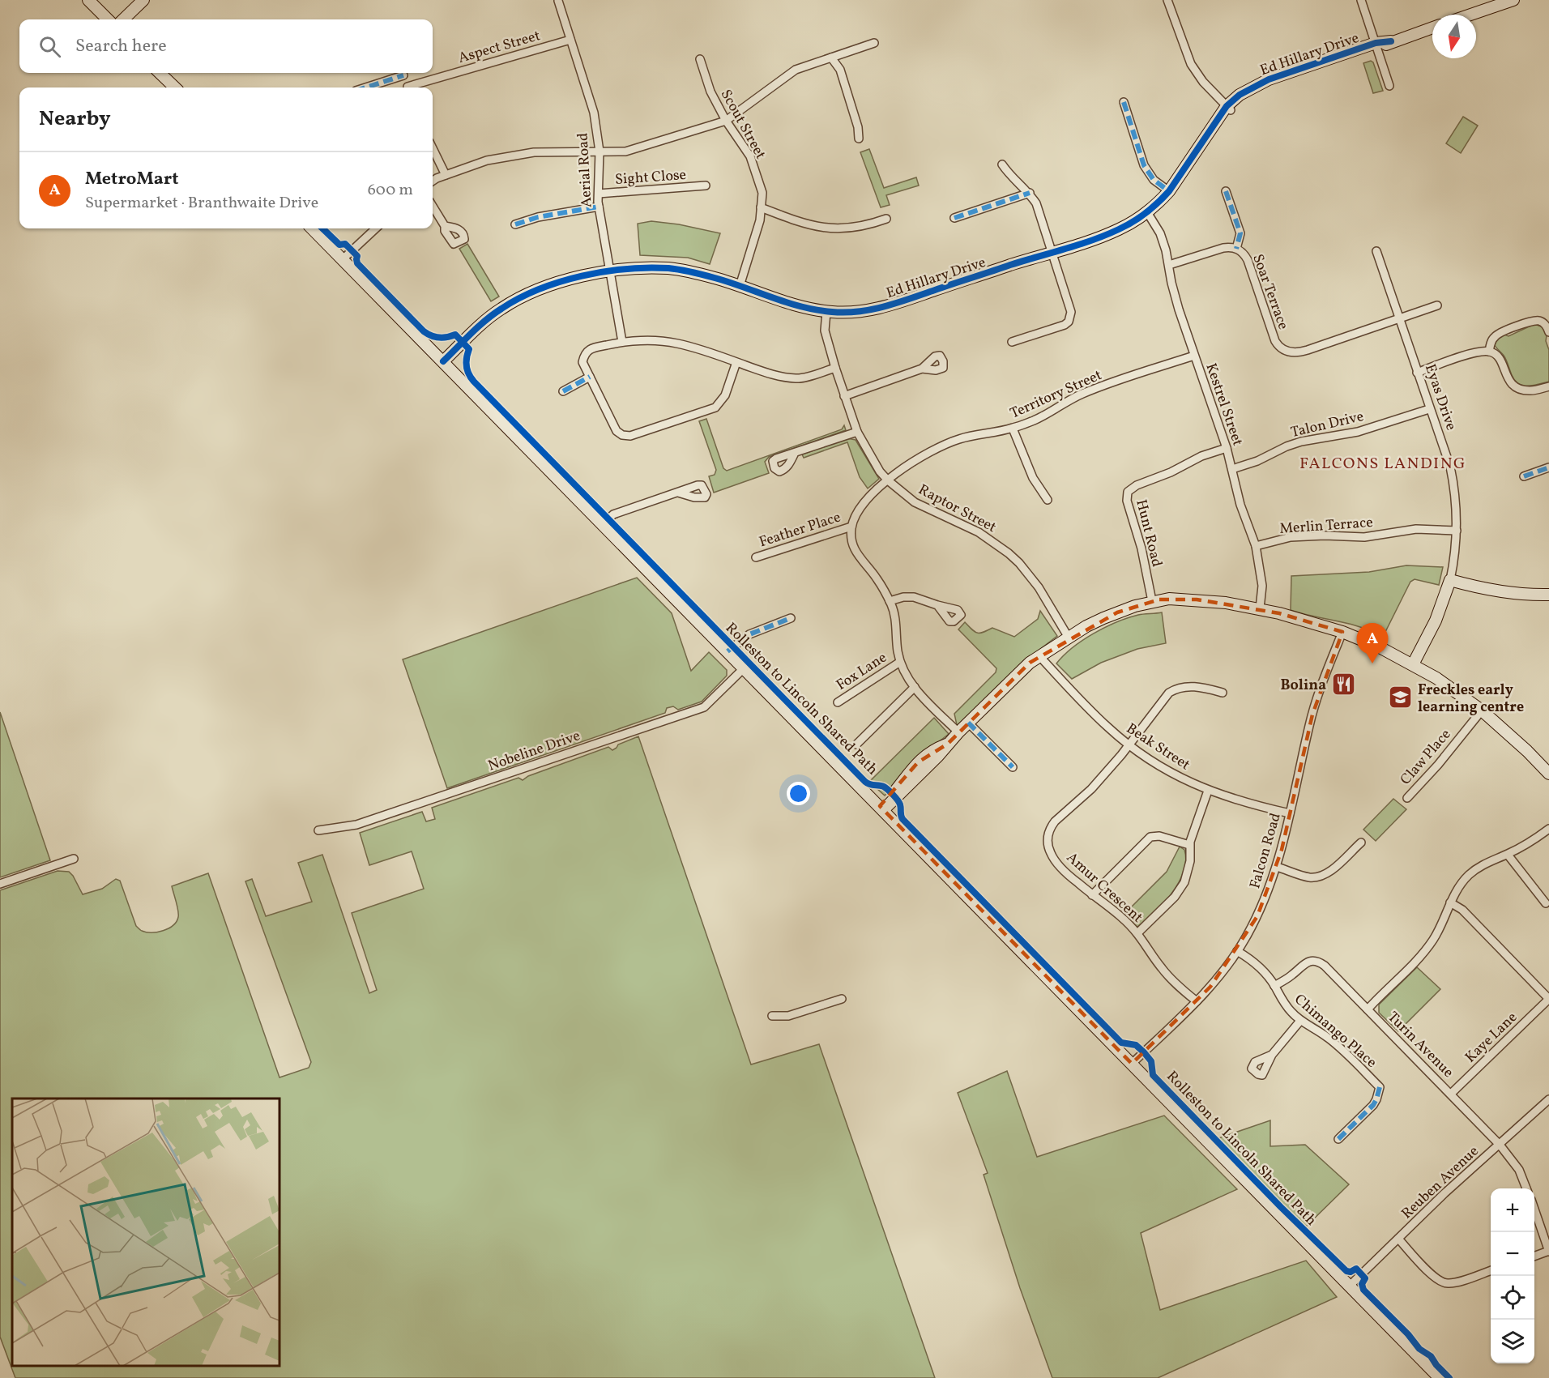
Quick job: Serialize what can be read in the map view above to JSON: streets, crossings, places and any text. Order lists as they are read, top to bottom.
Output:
{
  "streets": {
    "street": [
      "Aspect Street",
      "Ed Hillary Drive",
      "Scout Street",
      "Aerial Road",
      "Sight Close",
      "Soar Terrace",
      "Territory Street",
      "Eyas Drive",
      "Kestrel Street",
      "Talon Drive",
      "Raptor Street",
      "Merlin Terrace",
      "Feather Place",
      "Hunt Road",
      "Fox Lane",
      "Beak Street",
      "Nobeline Drive",
      "Claw Place",
      "Falcon Road",
      "Amur Crescent",
      "Chimango Place",
      "Kaye Lane",
      "Turin Avenue",
      "Reuben Avenue"
    ],
    "cycle path": ["Rolleston to Lincoln Shared Path"]
  },
  "crossings": [
    ["Aspect Street", "Aerial Road"],
    ["Ed Hillary Drive", "Scout Street"],
    ["Ed Hillary Drive", "Aerial Road"],
    ["Ed Hillary Drive", "Kestrel Street"],
    ["Ed Hillary Drive", "Raptor Street"],
    ["Aerial Road", "Sight Close"],
    ["Soar Terrace", "Eyas Drive"],
    ["Soar Terrace", "Kestrel Street"],
    ["Territory Street", "Kestrel Street"],
    ["Territory Street", "Raptor Street"],
    ["Territory Street", "Feather Place"],
    ["Eyas Drive", "Talon Drive"],
    ["Eyas Drive", "Merlin Terrace"],
    ["Kestrel Street", "Talon Drive"],
    ["Kestrel Street", "Merlin Terrace"],
    ["Kestrel Street", "Hunt Road"],
    ["Beak Street", "Falcon Road"],
    ["Beak Street", "Amur Crescent"],
    ["Falcon Road", "Amur Crescent"],
    ["Falcon Road", "Chimango Place"],
    ["Chimango Place", "Turin Avenue"],
    ["Kaye Lane", "Turin Avenue"],
    ["Turin Avenue", "Reuben Avenue"]
  ],
  "districts": ["FALCONS LANDING"],
  "places": {
    "restaurant": ["Bolina"],
    "school or university": ["Freckles early learning centre"]
  },
  "north": "bottom",
  "page": {
    "search": "Search here",
    "heading": "Nearby",
    "list": [
      {
        "mark": "A",
        "name": "MetroMart",
        "note": "Supermarket · Branthwaite Drive",
        "value": "600 m"
      }
    ],
    "pins": "A",
    "map_buttons": ["+", "−"]
  }
}
